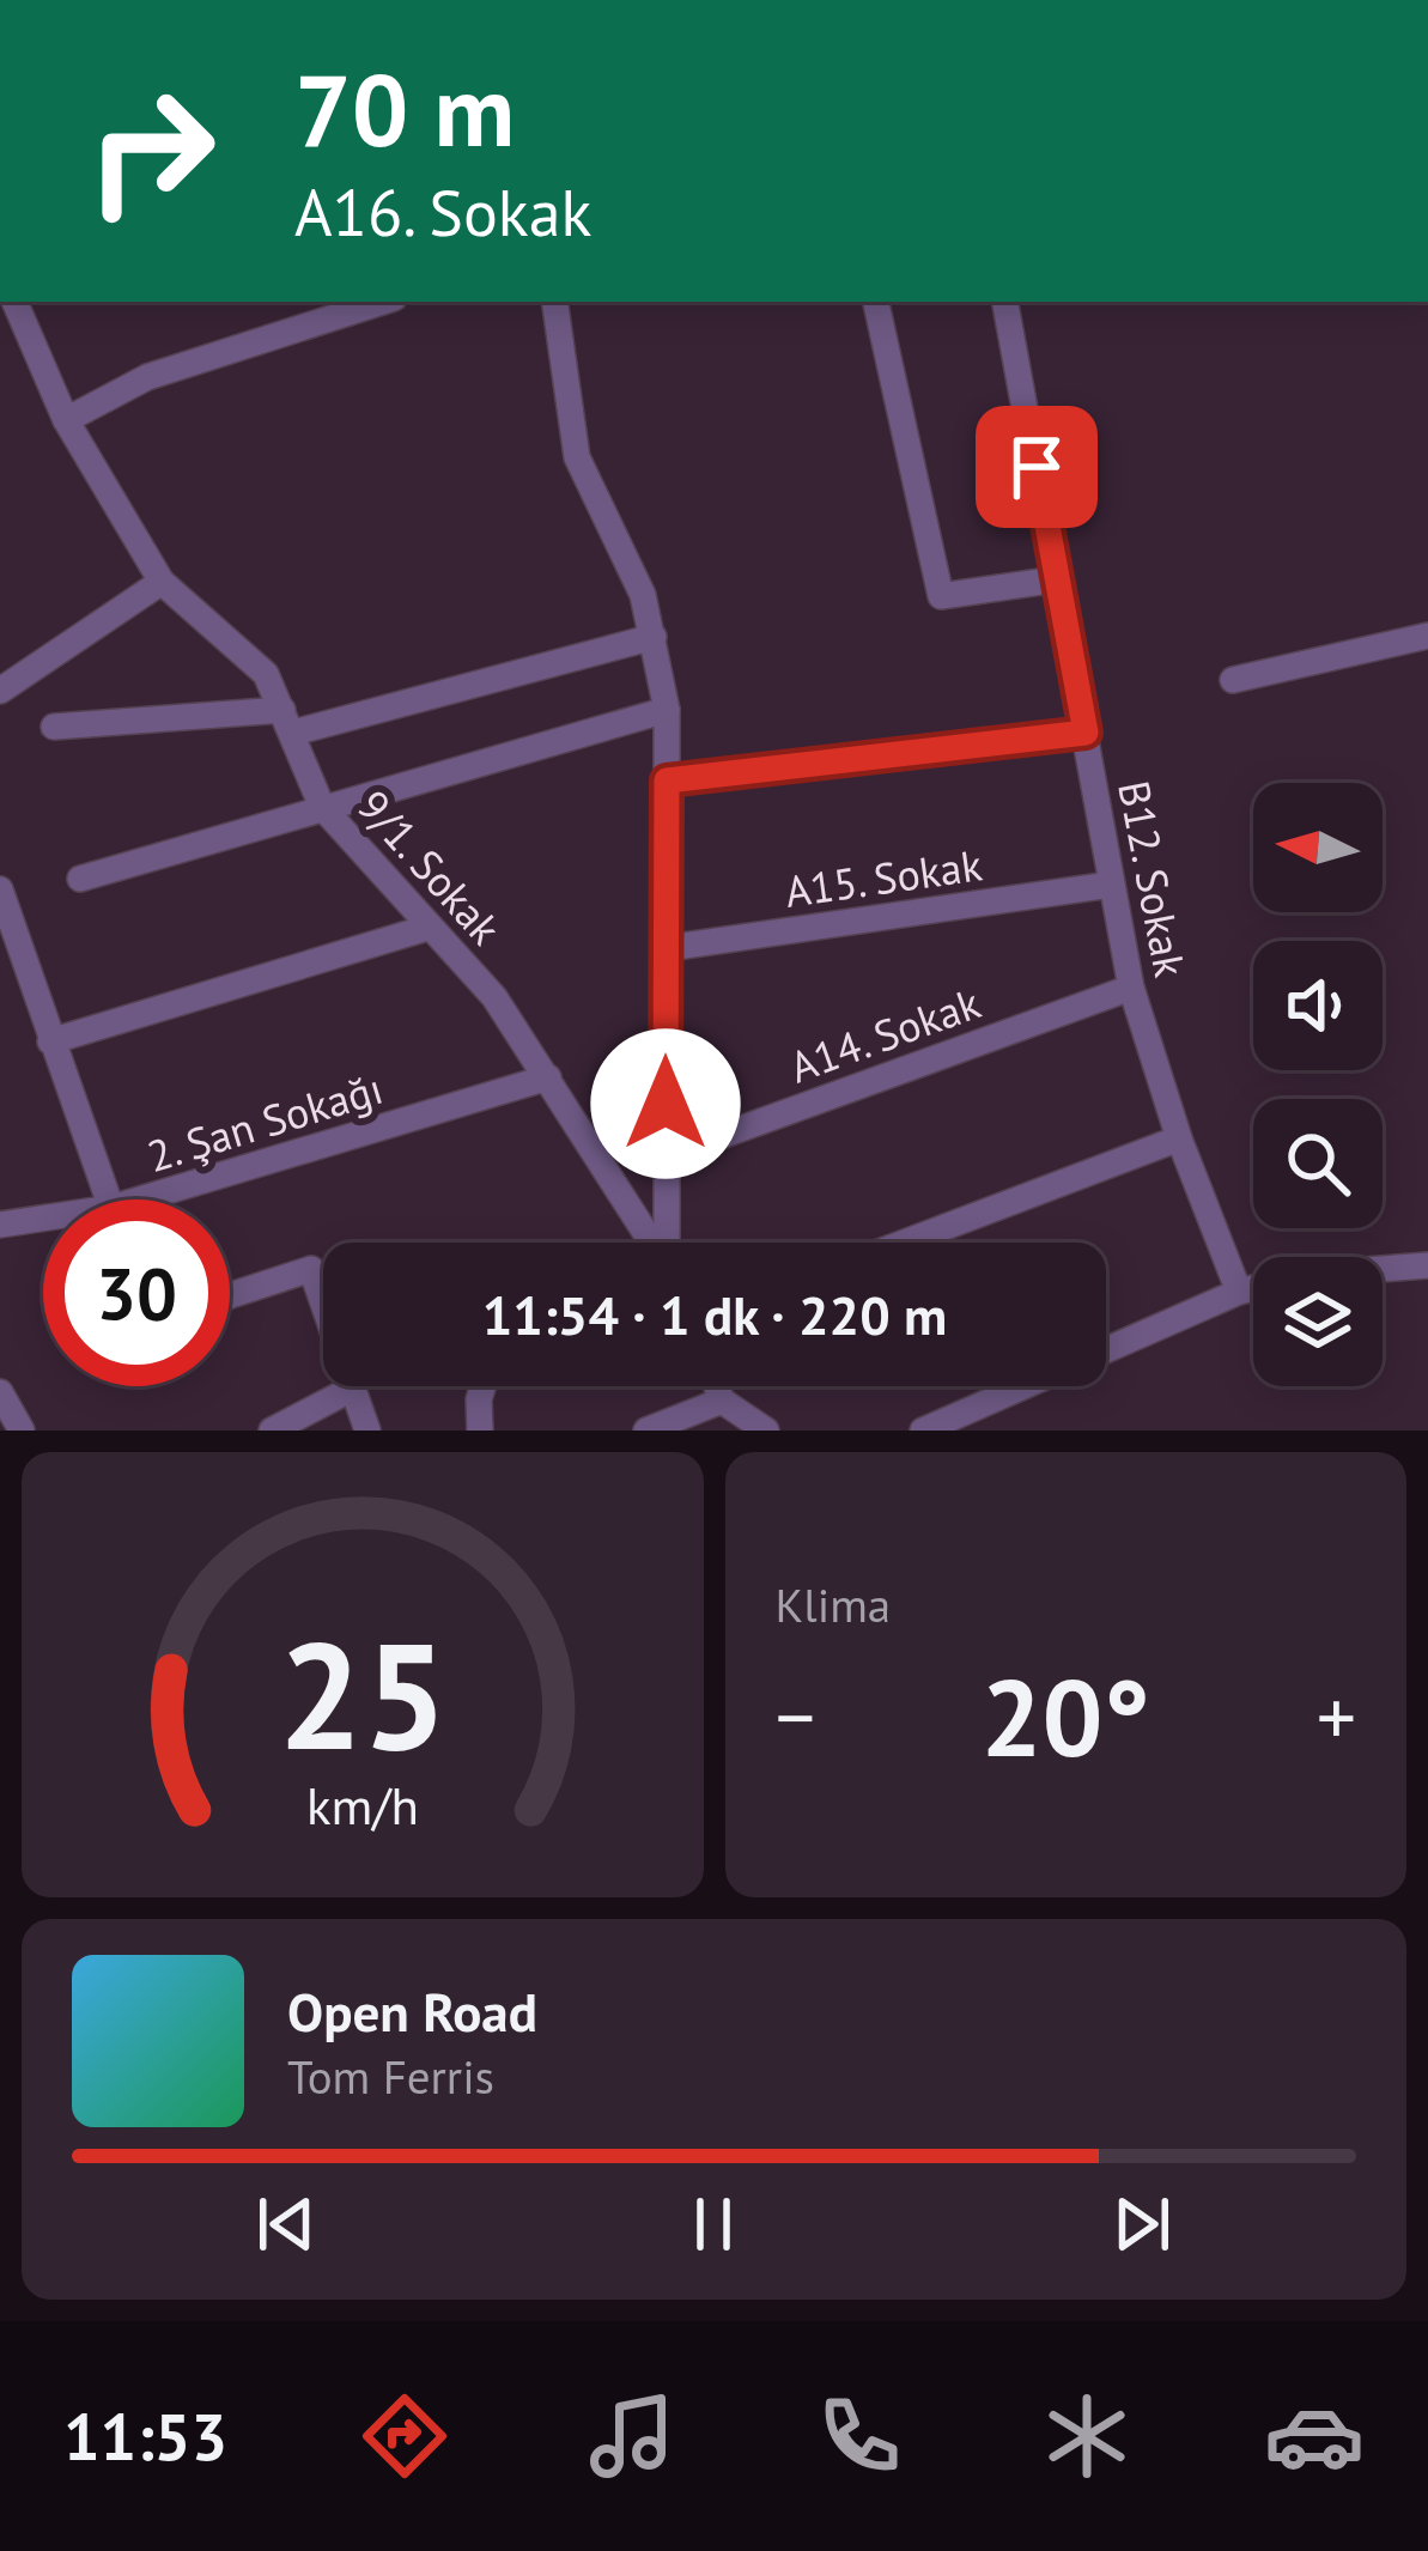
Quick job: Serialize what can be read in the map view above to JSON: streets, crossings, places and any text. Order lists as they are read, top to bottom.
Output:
{
  "streets": {
    "street": [
      "9/1. Sokak",
      "A15. Sokak",
      "B12. Sokak",
      "A14. Sokak",
      "2. Şan Sokağı"
    ]
  },
  "crossings": [
    ["9/1. Sokak", "2. Şan Sokağı"],
    ["A15. Sokak", "B12. Sokak"],
    ["B12. Sokak", "A14. Sokak"]
  ],
  "north": "left",
  "page": {
    "turn": ["70 m", "A16. Sokak"],
    "limit": "30",
    "trip": "11:54 · 1 dk · 220 m",
    "tile": "Klima",
    "heat": ["−", "20°", "+"],
    "song": ["Open Road", "Tom Ferris"],
    "tabs": "11:53",
    "gauge": ["25", "km/h"]
  }
}
